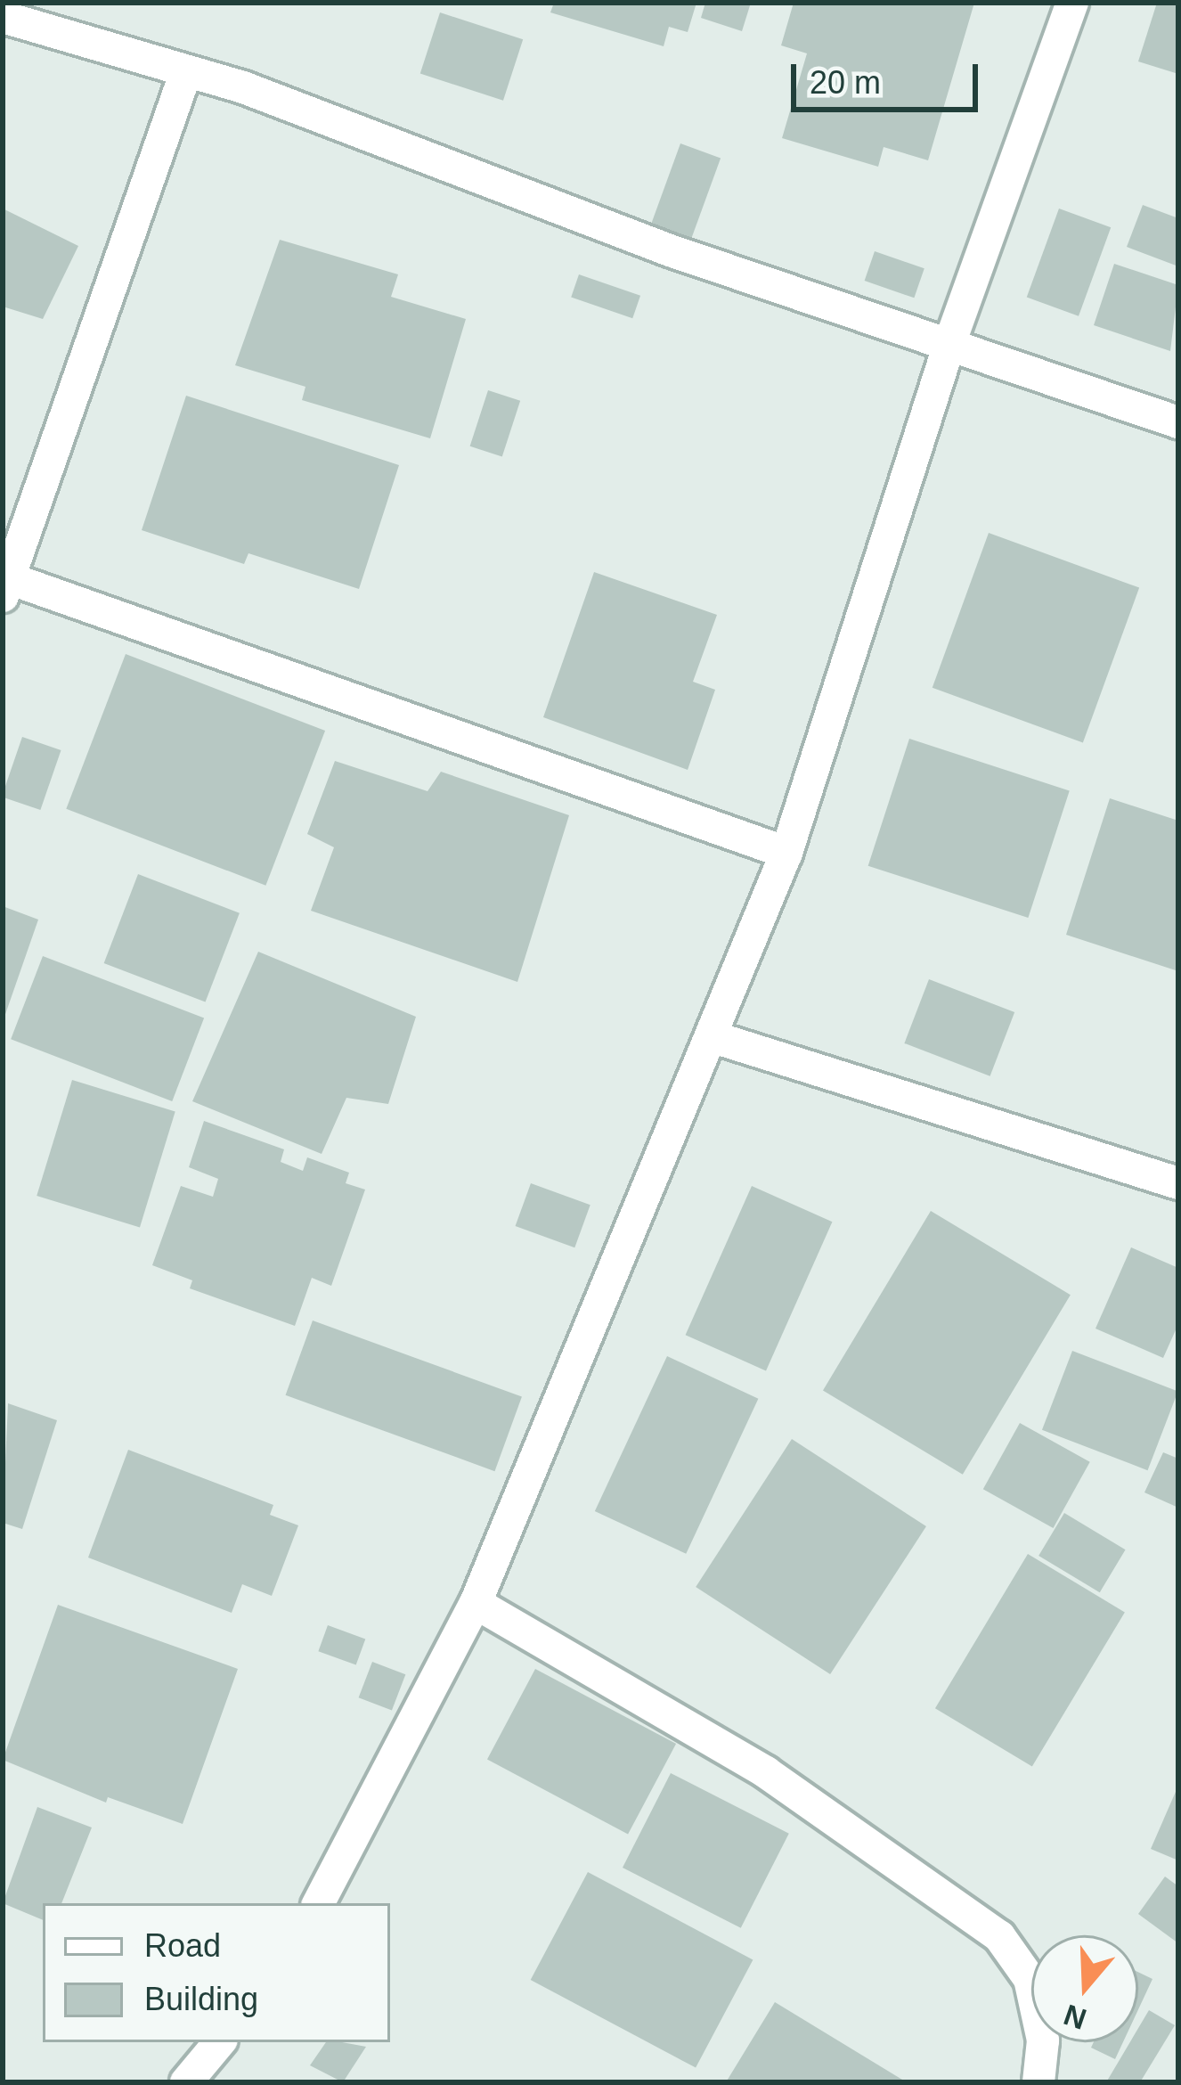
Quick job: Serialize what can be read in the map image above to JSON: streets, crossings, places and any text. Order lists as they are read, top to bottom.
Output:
{
  "legend": ["Road", "Building"],
  "scale_bar": "20 m",
  "north": "bottom"
}
